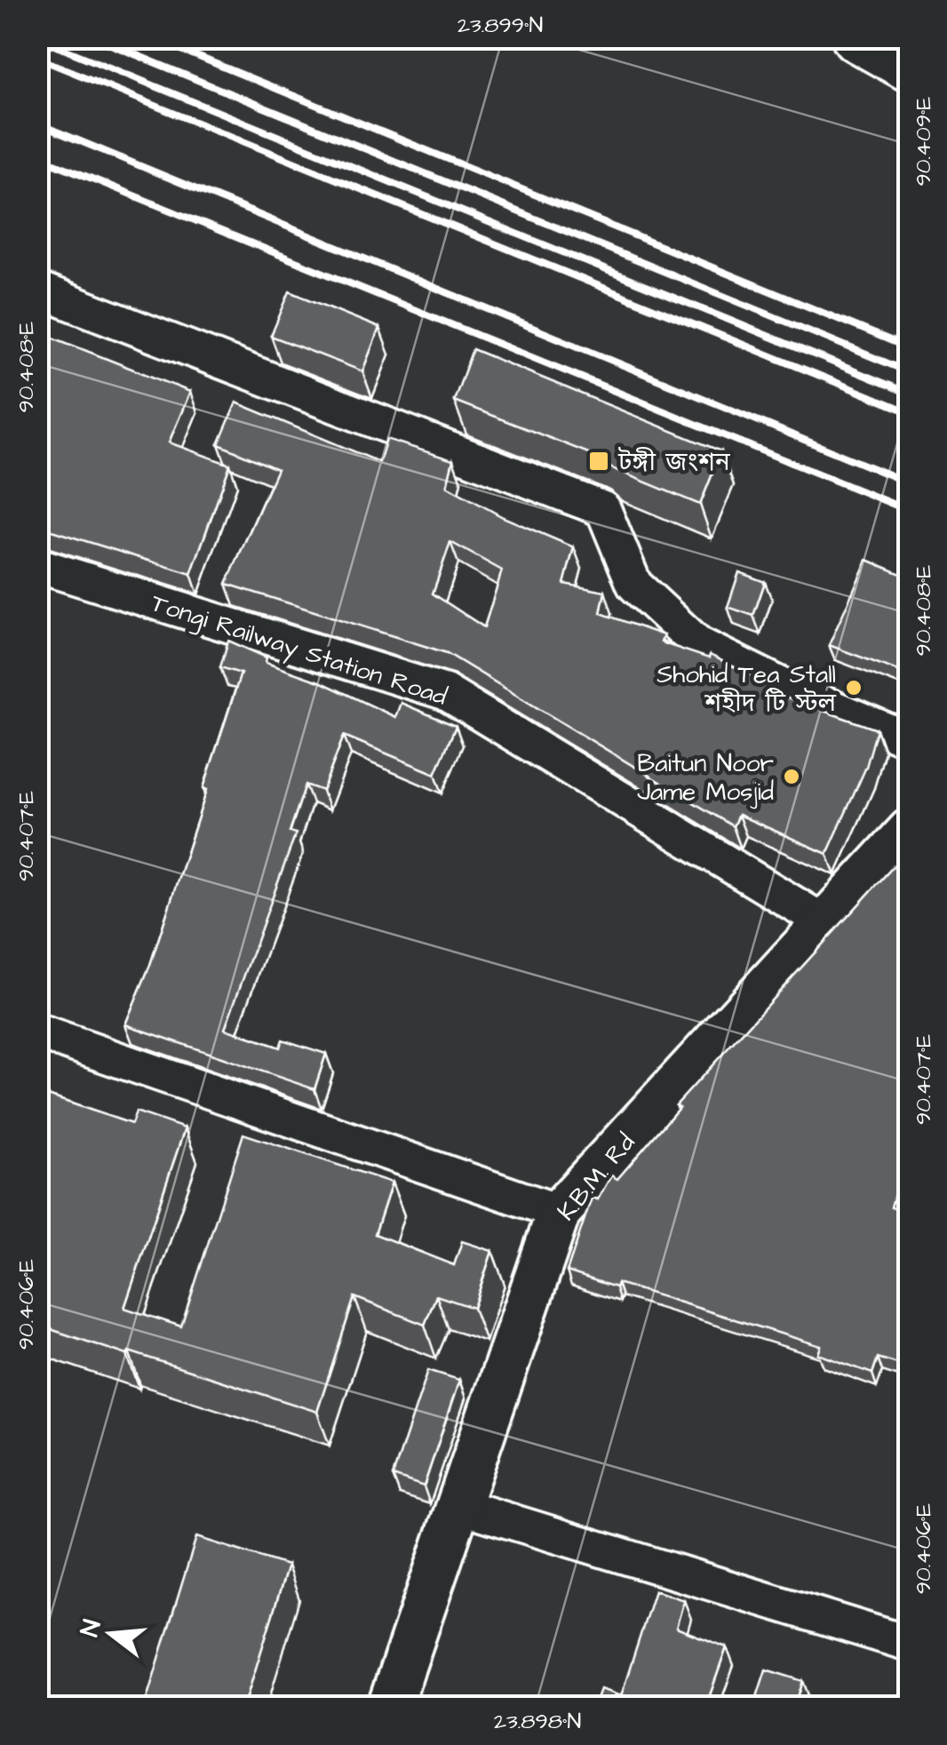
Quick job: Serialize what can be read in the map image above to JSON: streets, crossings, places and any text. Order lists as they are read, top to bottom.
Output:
{
  "streets": {
    "street": ["Tongi Railway Station Road", "K.B.M. Rd"]
  },
  "crossings": [
    ["Tongi Railway Station Road", "K.B.M. Rd"]
  ],
  "places": {
    "transit": ["টঙ্গী জংশন"],
    "other": ["Shohid Tea Stall শহীদ টি স্টল", "Baitun Noor Jame Mosjid"]
  },
  "north": "left",
  "coordinates": [
    "23.899°N",
    "90.409°E",
    "90.408°E",
    "90.407°E",
    "90.406°E",
    "23.898°N"
  ]
}
